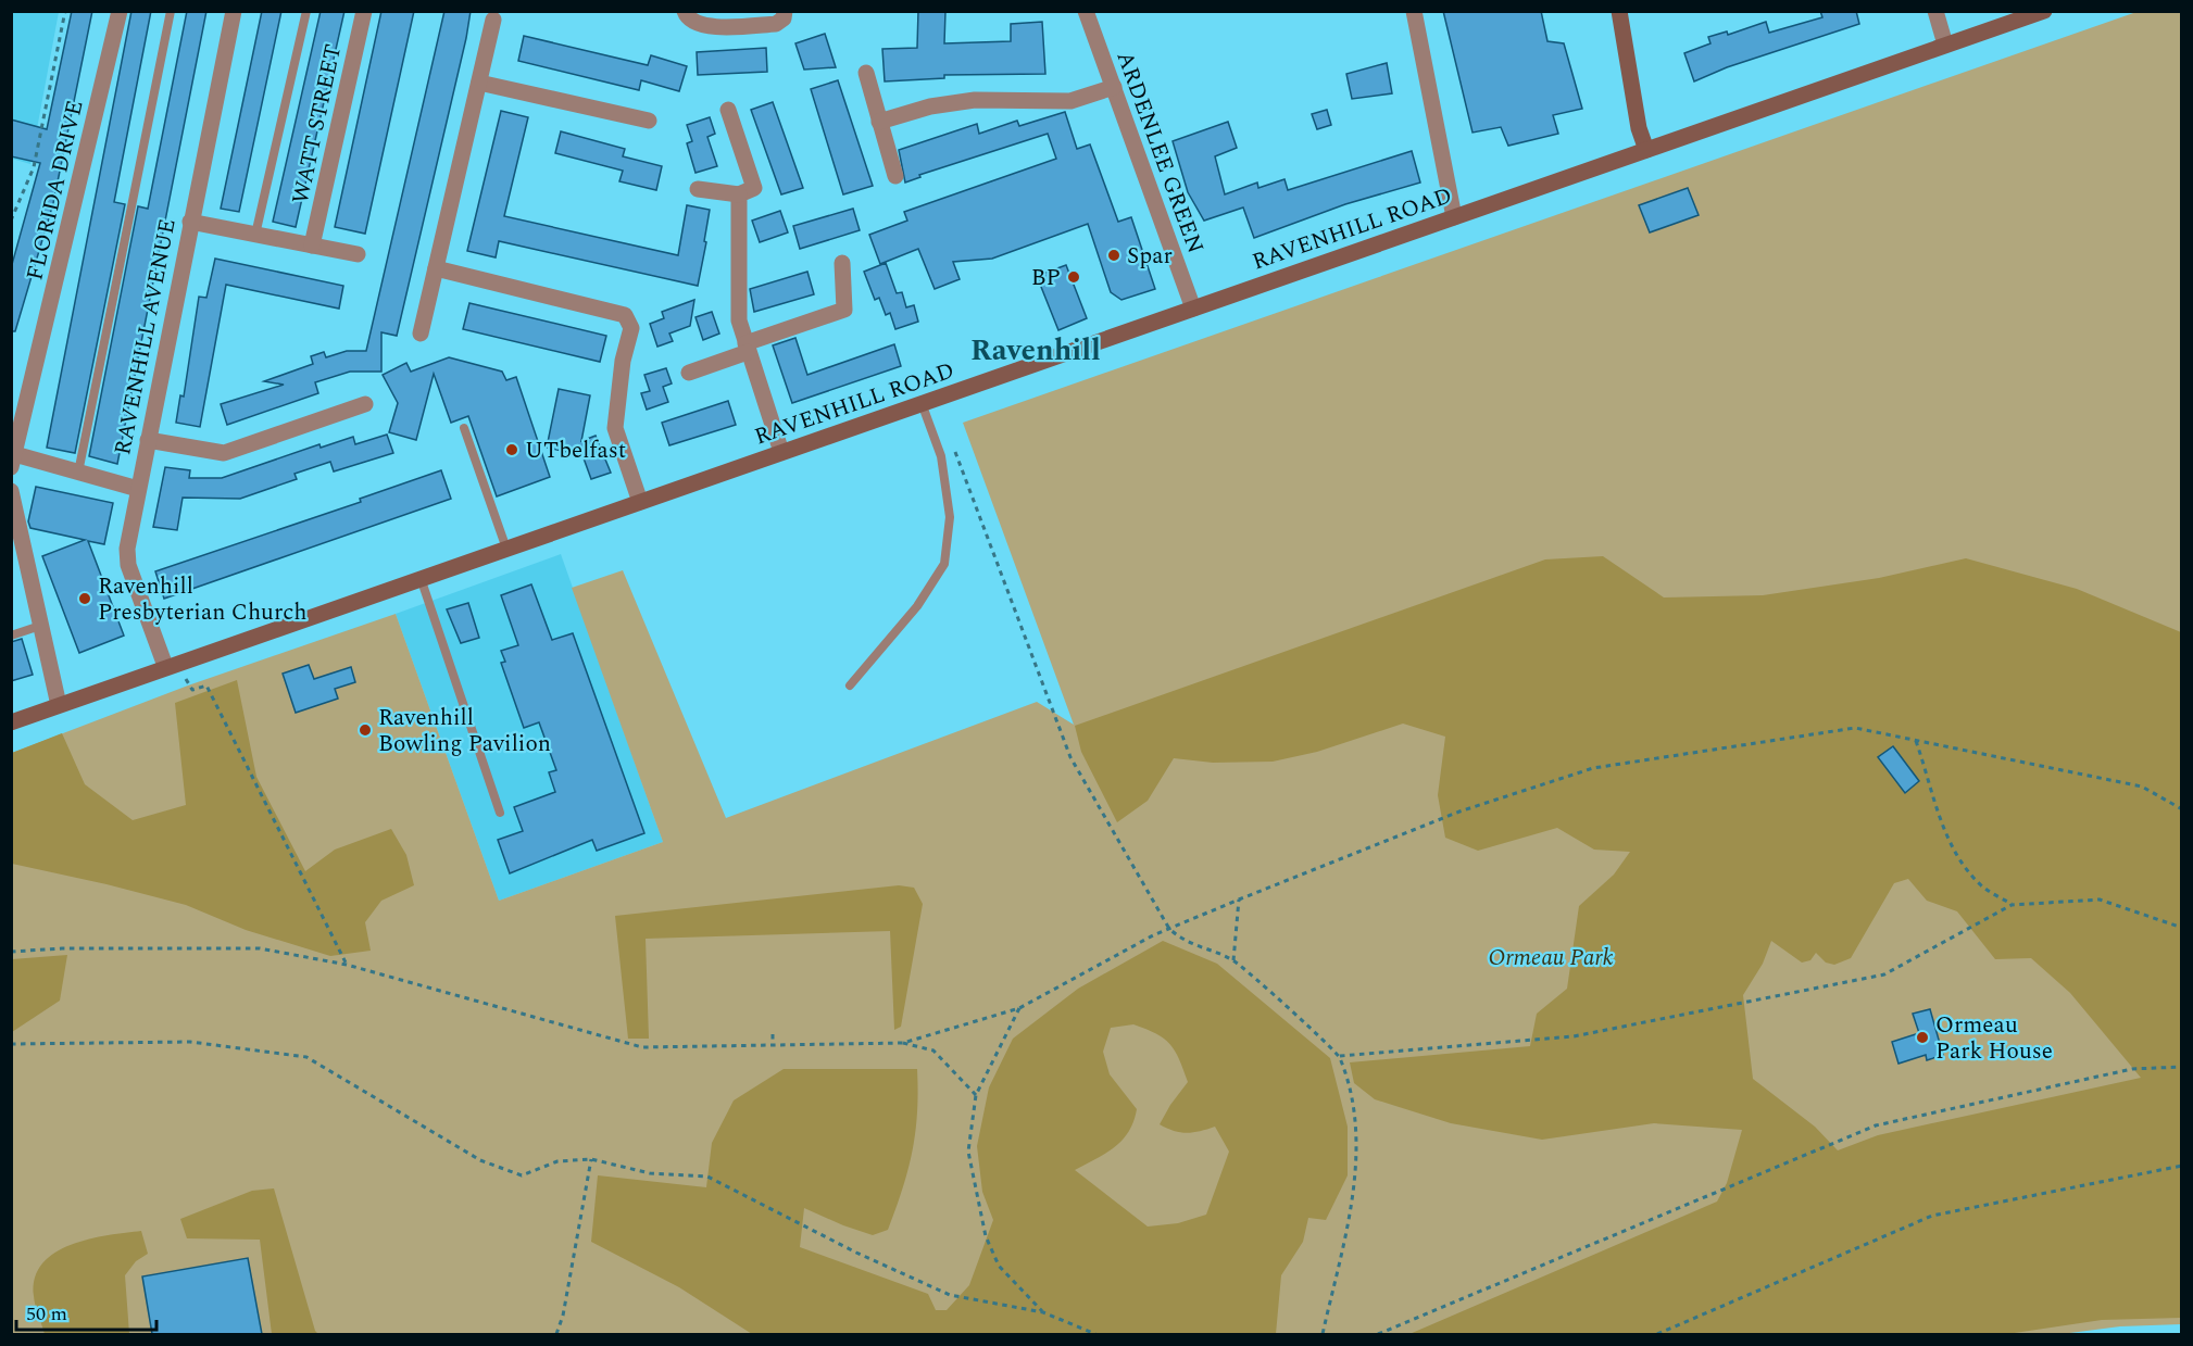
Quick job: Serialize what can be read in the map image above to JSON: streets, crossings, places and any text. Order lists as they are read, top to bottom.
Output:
{
  "streets": {
    "main road": ["RAVENHILL ROAD"],
    "street": [
      "WATT STREET",
      "ARDENLEE GREEN",
      "FLORIDA DRIVE",
      "RAVENHILL AVENUE"
    ]
  },
  "crossings": [
    ["ARDENLEE GREEN", "RAVENHILL ROAD"],
    ["RAVENHILL ROAD", "RAVENHILL AVENUE"]
  ],
  "districts": ["Ravenhill"],
  "parks": ["Ormeau Park"],
  "places": [
    "Spar",
    "BP",
    "UTbelfast",
    "Ravenhill Presbyterian Church",
    "Ravenhill Bowling Pavilion",
    "Ormeau Park House"
  ],
  "scale_bar": "50 m"
}
